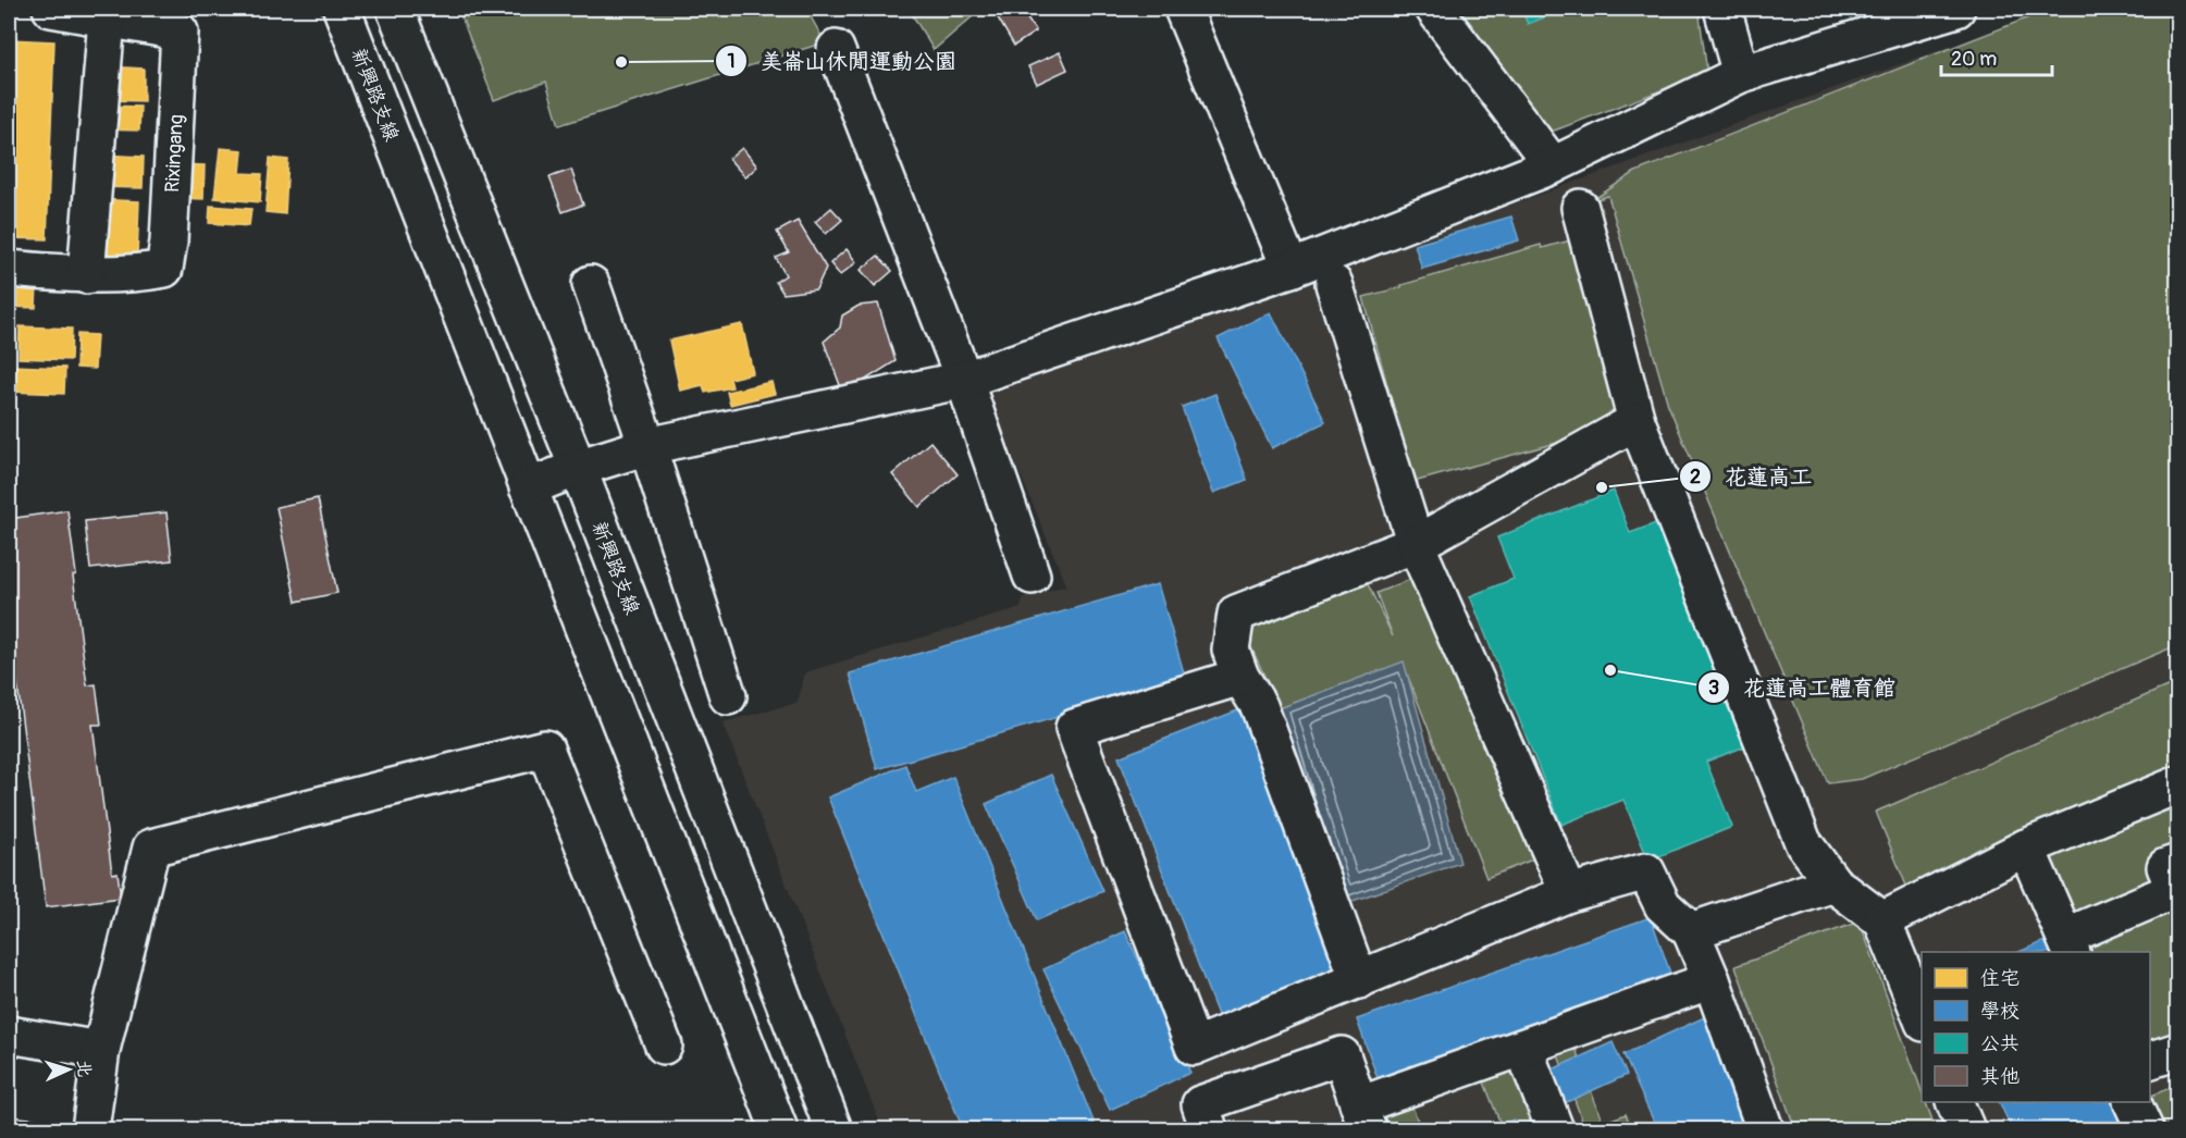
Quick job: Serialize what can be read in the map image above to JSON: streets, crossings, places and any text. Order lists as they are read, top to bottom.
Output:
{
  "streets": {
    "street": ["新興路支線", "Rixingang"]
  },
  "places": ["美崙山休閒運動公園", "花蓮高工", "花蓮高工體育館"],
  "legend": [
    "住宅",
    "學校",
    "公共",
    "其他"
  ],
  "scale_bar": "20 m",
  "north": "right"
}
